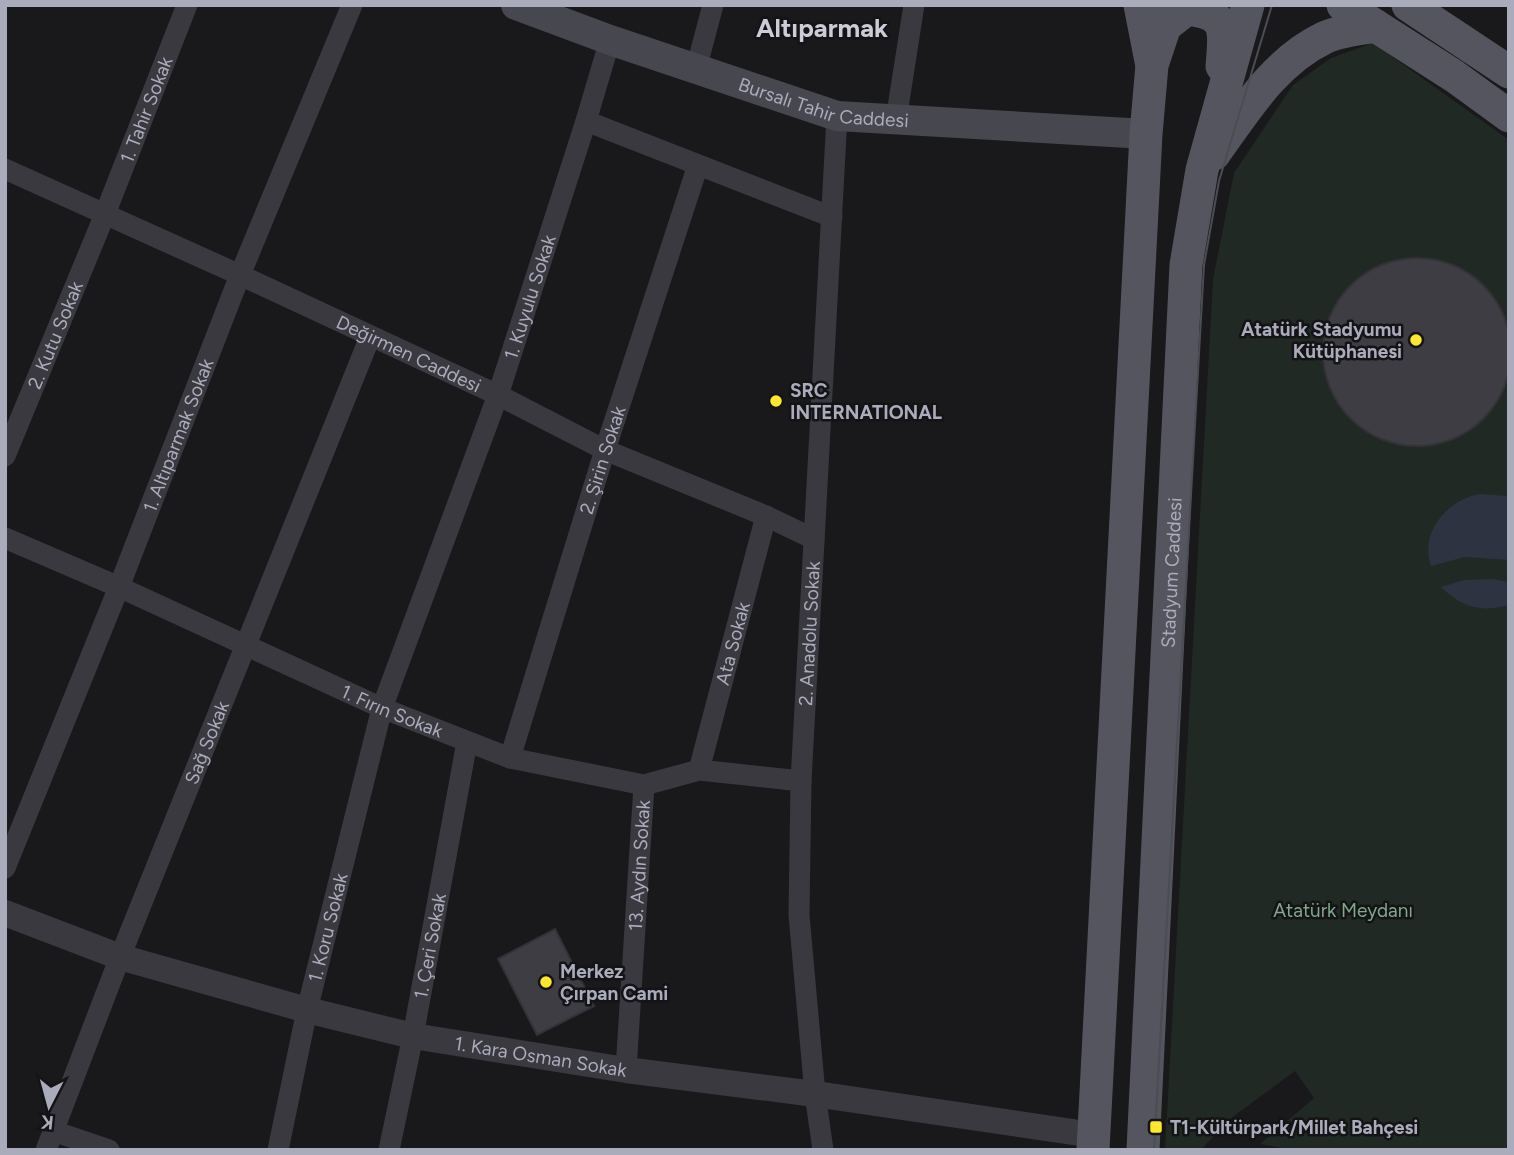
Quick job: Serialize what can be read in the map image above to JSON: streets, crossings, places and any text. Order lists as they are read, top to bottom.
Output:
{
  "streets": {
    "main road": ["Bursalı Tahir Caddesi", "Stadyum Caddesi"],
    "street": [
      "1. Tahir Sokak",
      "1. Kuyulu Sokak",
      "2. Kutu Sokak",
      "Değirmen Caddesi",
      "1. Altıparmak Sokak",
      "2. Şirin Sokak",
      "2. Anadolu Sokak",
      "Ata Sokak",
      "1. Fırın Sokak",
      "Sağ Sokak",
      "13. Aydın Sokak",
      "1. Koru Sokak",
      "1. Çeri Sokak",
      "1. Kara Osman Sokak"
    ]
  },
  "crossings": [
    ["Bursalı Tahir Caddesi", "1. Kuyulu Sokak"],
    ["Bursalı Tahir Caddesi", "2. Anadolu Sokak"],
    ["1. Tahir Sokak", "2. Kutu Sokak"],
    ["1. Tahir Sokak", "Değirmen Caddesi"],
    ["1. Kuyulu Sokak", "Değirmen Caddesi"],
    ["1. Kuyulu Sokak", "1. Fırın Sokak"],
    ["1. Kuyulu Sokak", "1. Koru Sokak"],
    ["2. Kutu Sokak", "Değirmen Caddesi"],
    ["Değirmen Caddesi", "1. Altıparmak Sokak"],
    ["Değirmen Caddesi", "2. Şirin Sokak"],
    ["Değirmen Caddesi", "2. Anadolu Sokak"],
    ["Değirmen Caddesi", "Ata Sokak"],
    ["Değirmen Caddesi", "Sağ Sokak"],
    ["1. Altıparmak Sokak", "1. Fırın Sokak"],
    ["2. Şirin Sokak", "1. Fırın Sokak"],
    ["2. Anadolu Sokak", "1. Fırın Sokak"],
    ["2. Anadolu Sokak", "1. Kara Osman Sokak"],
    ["Ata Sokak", "1. Fırın Sokak"],
    ["1. Fırın Sokak", "Sağ Sokak"],
    ["1. Fırın Sokak", "13. Aydın Sokak"],
    ["1. Fırın Sokak", "1. Koru Sokak"],
    ["1. Fırın Sokak", "1. Çeri Sokak"],
    ["Sağ Sokak", "1. Kara Osman Sokak"],
    ["13. Aydın Sokak", "1. Kara Osman Sokak"],
    ["1. Koru Sokak", "1. Kara Osman Sokak"],
    ["1. Çeri Sokak", "1. Kara Osman Sokak"]
  ],
  "districts": ["Altıparmak"],
  "parks": ["Atatürk Meydanı"],
  "places": {
    "other": ["Atatürk Stadyumu Kütüphanesi", "SRC INTERNATIONAL", "Merkez Çırpan Cami"],
    "transit": ["T1-Kültürpark/Millet Bahçesi"]
  },
  "north": "bottom"
}
